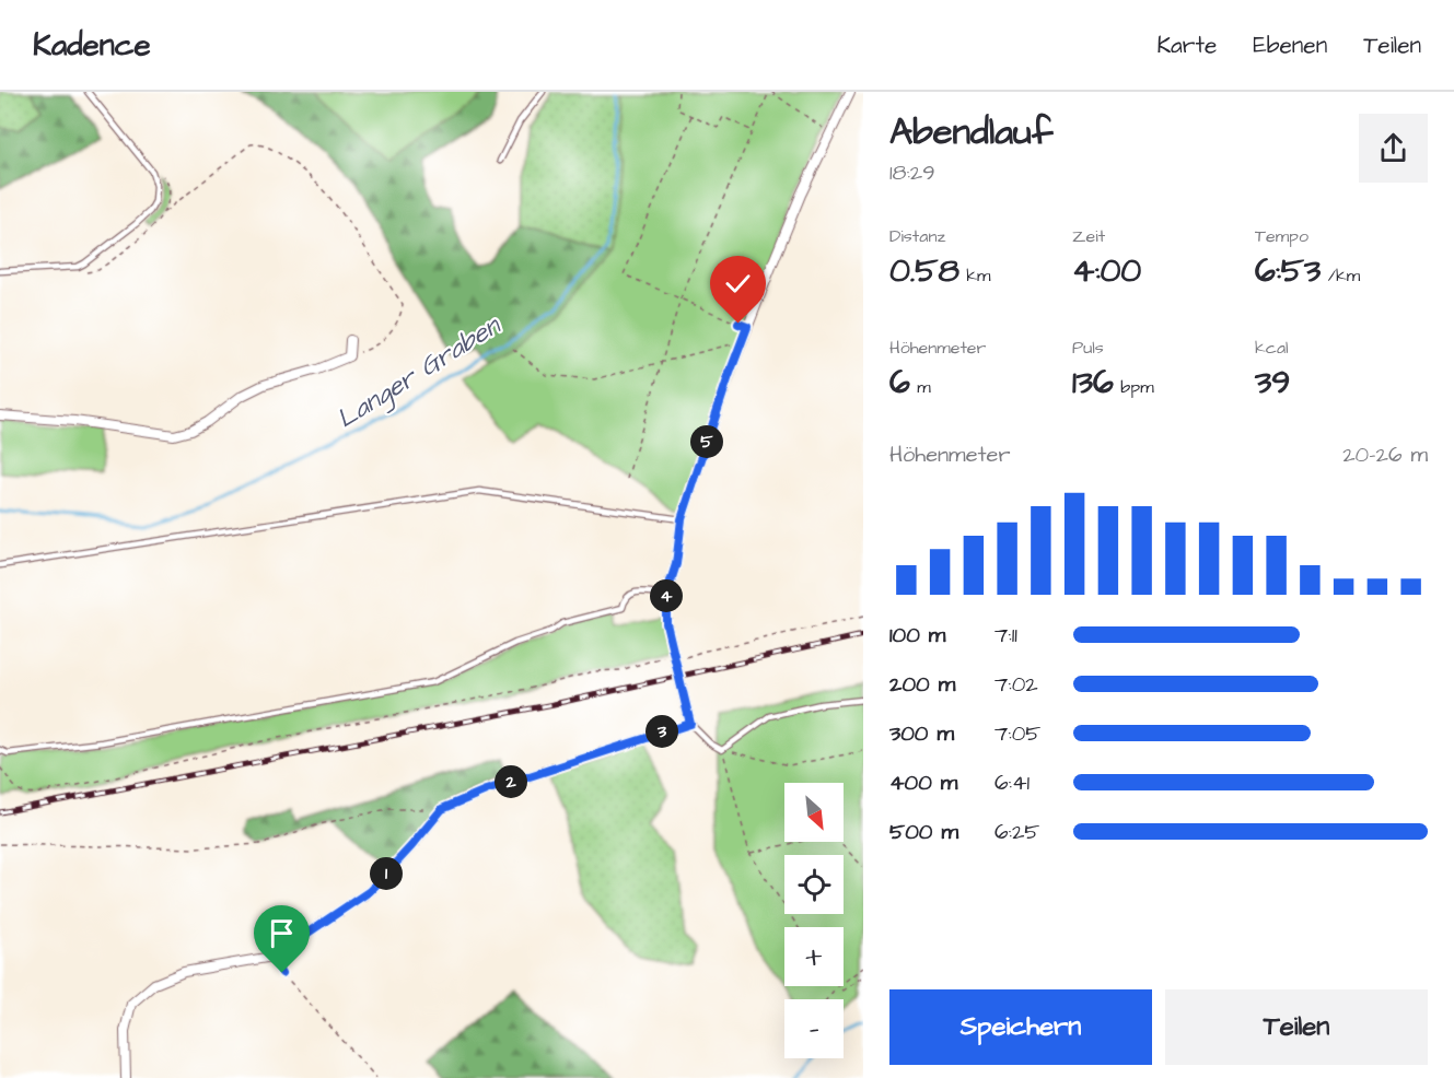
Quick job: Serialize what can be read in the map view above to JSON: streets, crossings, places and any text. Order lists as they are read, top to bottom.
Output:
{
  "water": ["Langer Graben"],
  "north": "bottom right",
  "page": {
    "header": "Kadence",
    "nav": ["Karte", "Ebenen", "Teilen"],
    "heading": ["Abendlauf", "18:29"],
    "stats": [
      ["Distanz", "0.58 km"],
      ["Zeit", "4:00"],
      ["Tempo", "6:53 /km"],
      ["Höhenmeter", "6 m"],
      ["Puls", "136 bpm"],
      ["kcal", "39"]
    ],
    "pins": [
      "5",
      "4",
      "3",
      "2",
      "1"
    ],
    "chart": ["Höhenmeter", "20–26 m"],
    "list": [
      {
        "name": "100 m",
        "note": "7:11"
      },
      {
        "name": "200 m",
        "note": "7:02"
      },
      {
        "name": "300 m",
        "note": "7:05"
      },
      {
        "name": "400 m",
        "note": "6:41"
      },
      {
        "name": "500 m",
        "note": "6:25"
      }
    ],
    "map_buttons": ["+", "−"],
    "buttons": ["Speichern", "Teilen"]
  }
}
